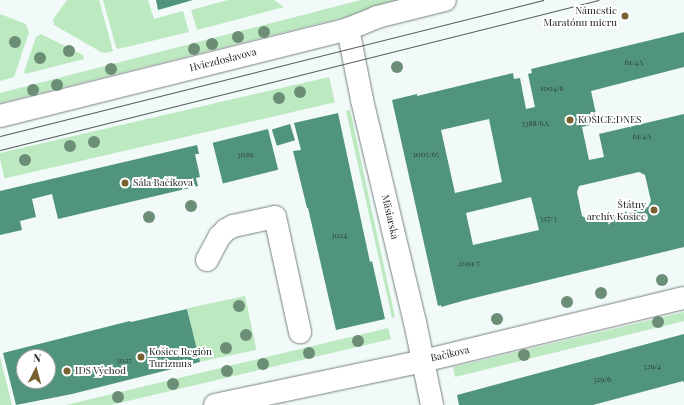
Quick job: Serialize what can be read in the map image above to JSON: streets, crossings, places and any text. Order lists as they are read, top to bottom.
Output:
{
  "streets": {
    "street": ["Hviezdoslavova", "Mäsiarska", "Bačíkova"]
  },
  "crossings": [
    ["Hviezdoslavova", "Mäsiarska"],
    ["Mäsiarska", "Bačíkova"]
  ],
  "places": [
    "Námestie Maratónu mieru",
    "KOŠICE:DNES",
    "Sála Bačíkova",
    "Štátny archív Košice",
    "Košice Región Turizmus",
    "IDS Východ"
  ],
  "house_numbers": [
    "61/4A",
    "1004/6",
    "3388/6A",
    "61/4A",
    "3029",
    "1005/65",
    "327/3",
    "3024",
    "2091/5",
    "3025",
    "329/4",
    "329/6"
  ],
  "north": "top"
}
